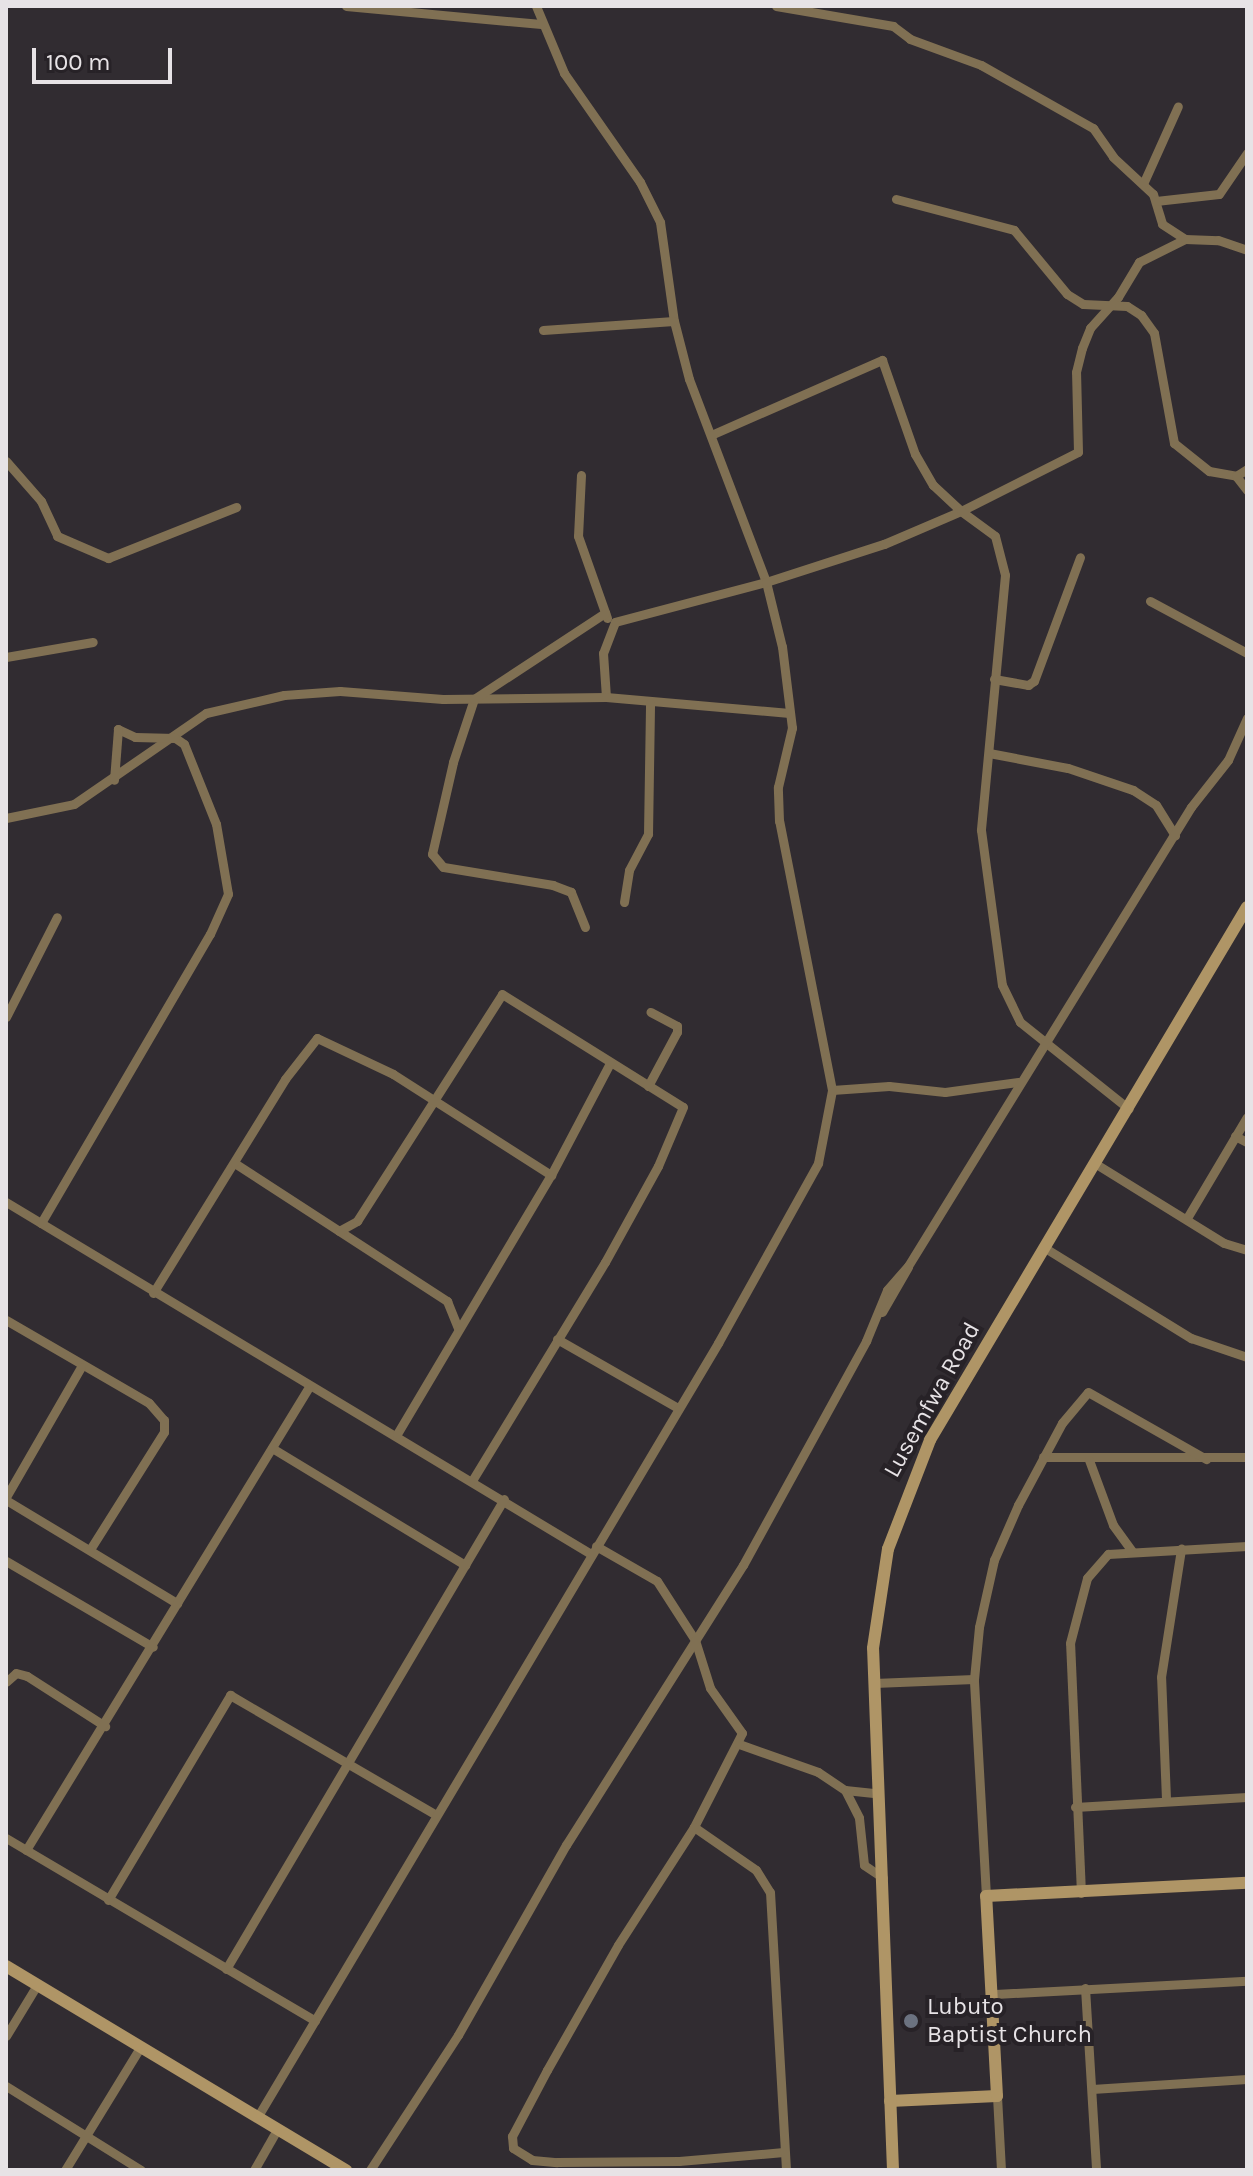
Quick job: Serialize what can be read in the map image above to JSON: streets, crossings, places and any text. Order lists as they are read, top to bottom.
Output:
{
  "streets": {
    "street": ["Lusemfwa Road"]
  },
  "places": ["Lubuto Baptist Church"],
  "scale_bar": "100 m"
}
